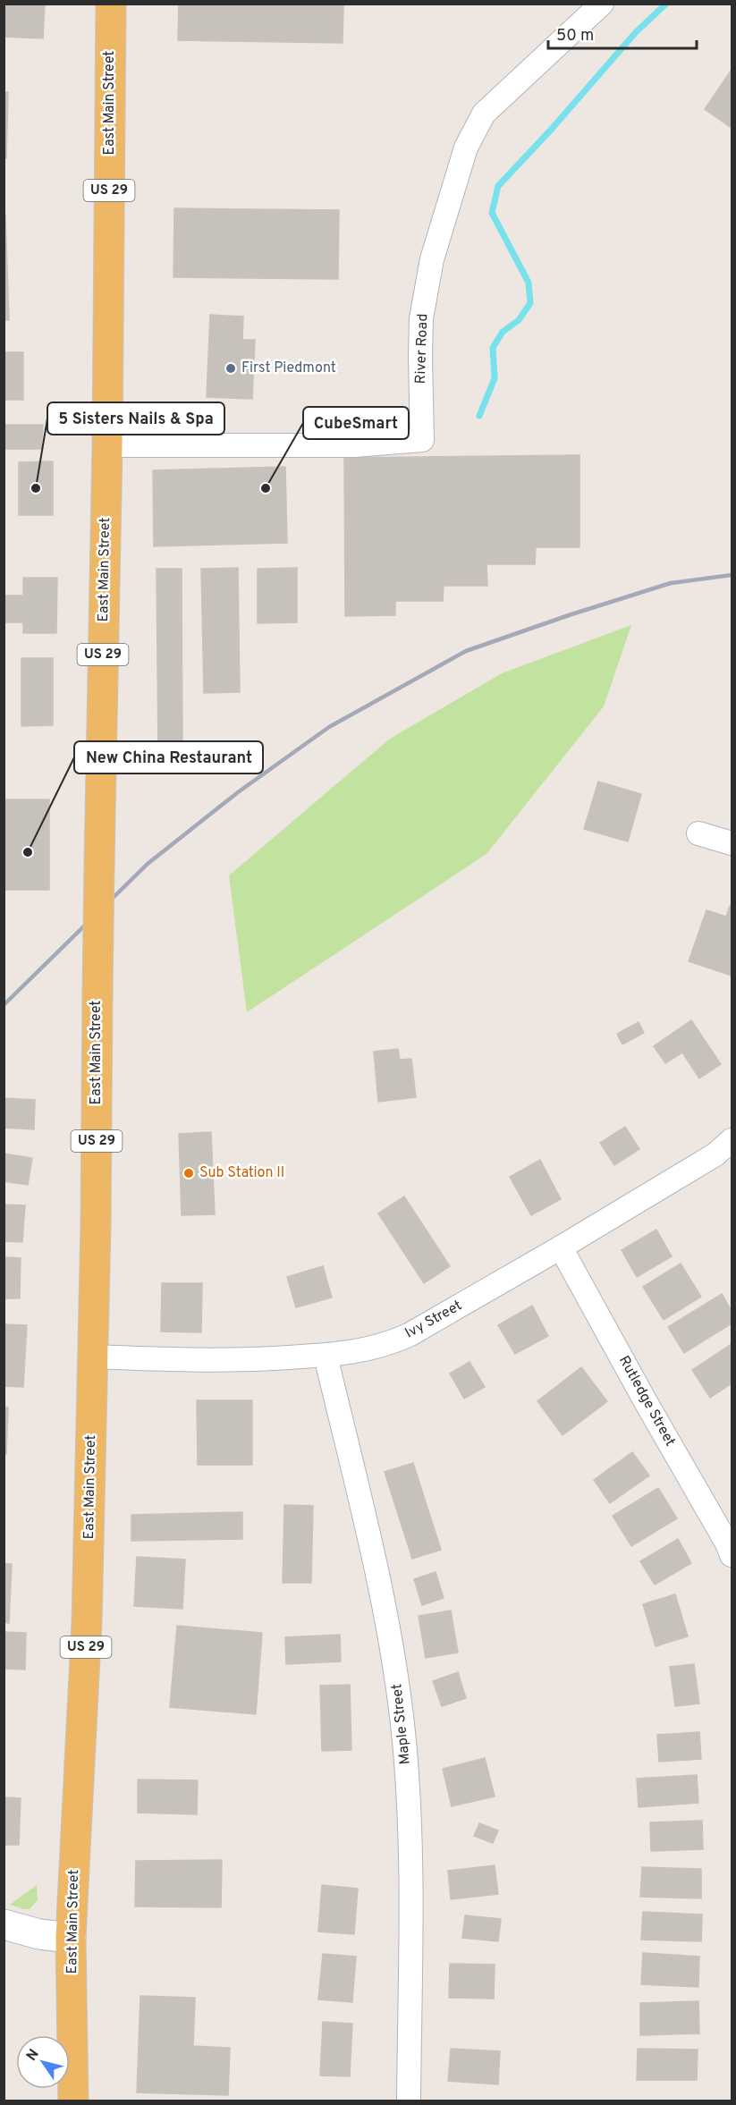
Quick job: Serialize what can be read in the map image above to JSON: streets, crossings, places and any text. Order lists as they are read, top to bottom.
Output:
{
  "streets": {
    "main road": ["East Main Street", "US 29"],
    "street": [
      "River Road",
      "Ivy Street",
      "Rutledge Street",
      "Maple Street"
    ]
  },
  "crossings": [
    ["East Main Street", "River Road"],
    ["East Main Street", "Ivy Street"],
    ["Ivy Street", "Rutledge Street"],
    ["Ivy Street", "Maple Street"]
  ],
  "places": [
    "First Piedmont",
    "5 Sisters Nails & Spa",
    "CubeSmart",
    "New China Restaurant",
    "Sub Station II"
  ],
  "scale_bar": "50 m",
  "north": "top left"
}
